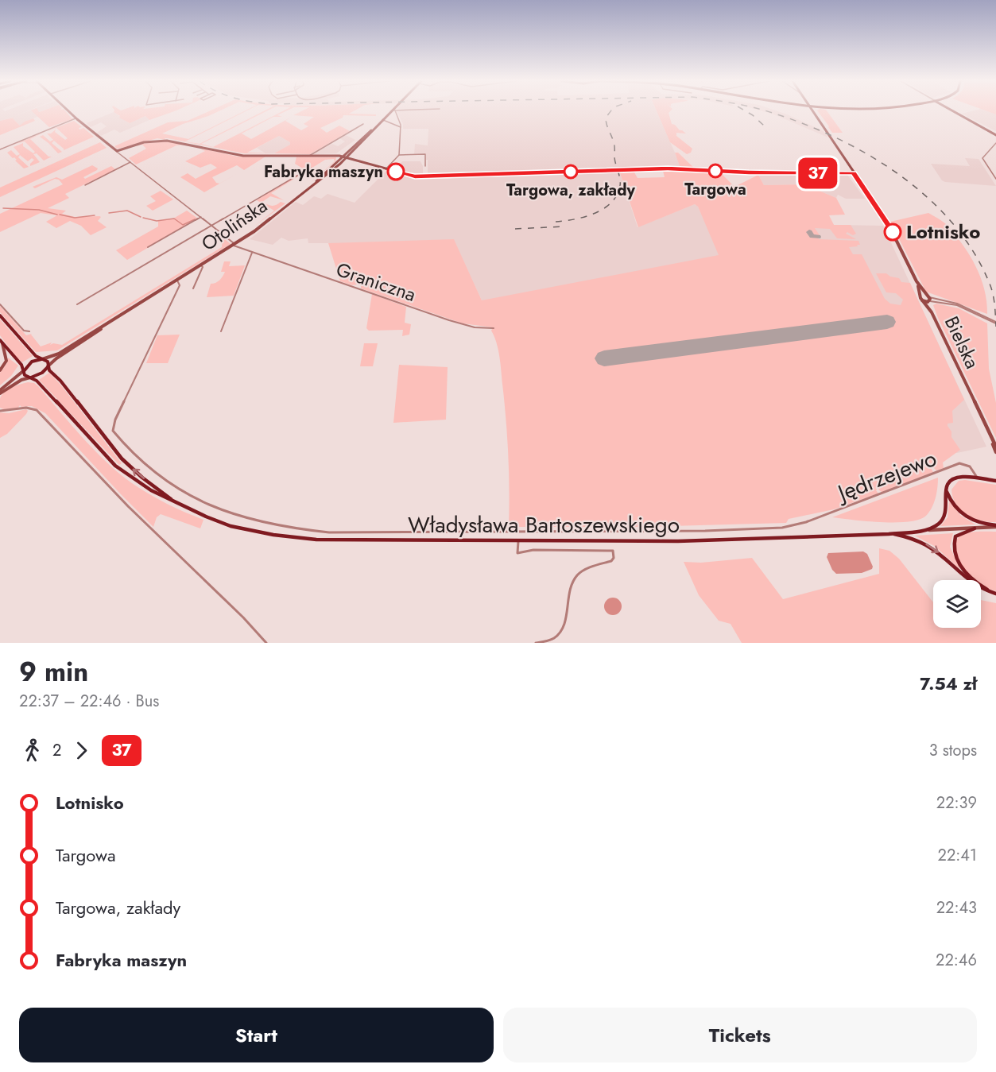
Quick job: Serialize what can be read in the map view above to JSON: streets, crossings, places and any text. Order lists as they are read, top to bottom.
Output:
{
  "streets": {
    "main road": ["Władysława Bartoszewskiego"],
    "street": [
      "Otolińska",
      "Graniczna",
      "Bielska",
      "Jędrzejewo"
    ]
  },
  "crossings": [
    ["Otolińska", "Graniczna"],
    ["Otolińska", "Jędrzejewo"],
    ["Otolińska", "Władysława Bartoszewskiego"]
  ],
  "places": [
    "Targowa",
    "Fabryka maszyn",
    "Targowa, zakłady",
    "Lotnisko"
  ],
  "lines": ["bus line 37"],
  "page": {
    "on_map": "37",
    "heading": ["9 min", "22:37 – 22:46 · Bus", "7.54 zł"],
    "legs": ["2", "37", "3 stops"],
    "list": [
      {
        "name": "Lotnisko",
        "value": "22:39"
      },
      {
        "name": "Targowa",
        "value": "22:41"
      },
      {
        "name": "Targowa, zakłady",
        "value": "22:43"
      },
      {
        "name": "Fabryka maszyn",
        "value": "22:46"
      }
    ],
    "buttons": ["Start", "Tickets"]
  }
}
